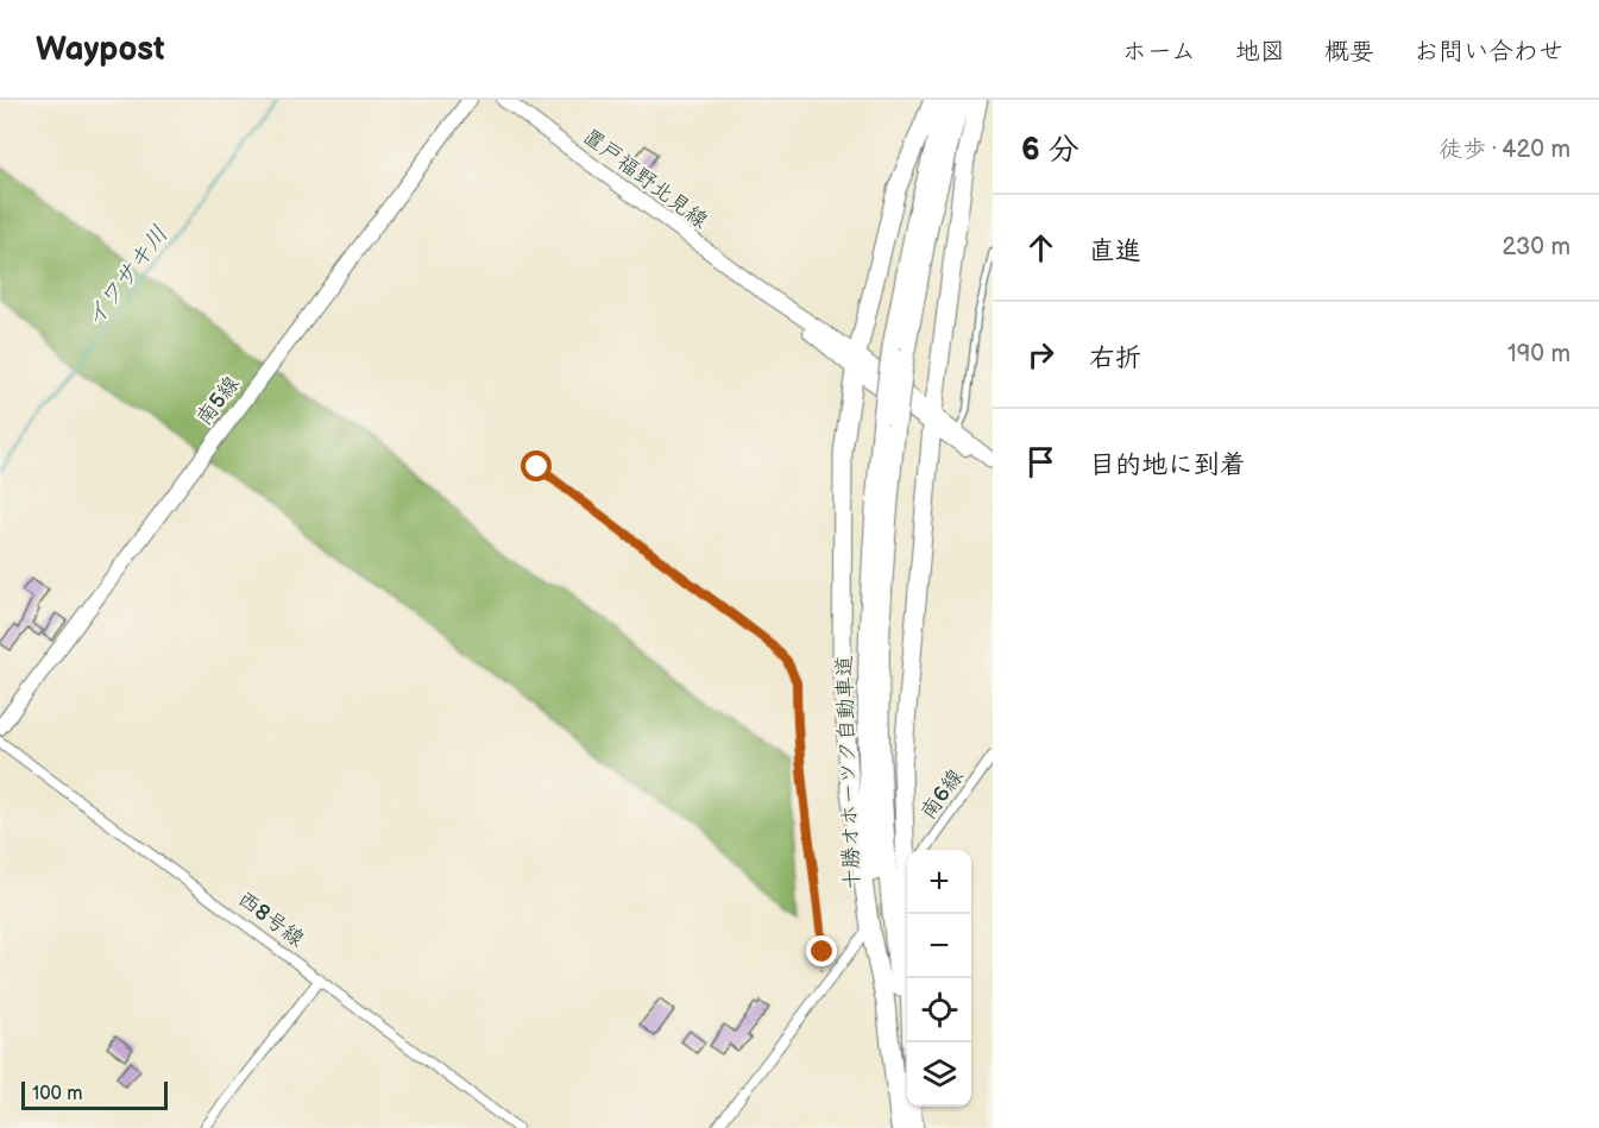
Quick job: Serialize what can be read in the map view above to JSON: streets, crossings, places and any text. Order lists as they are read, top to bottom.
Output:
{
  "streets": {
    "highway": ["十勝オホーツク自動車道"],
    "street": [
      "置戸福野北見線",
      "南5線",
      "南6線",
      "西8号線"
    ]
  },
  "water": ["イワサキ川"],
  "scale_bar": "100 m",
  "page": {
    "header": "Waypost",
    "nav": [
      "ホーム",
      "地図",
      "概要",
      "お問い合わせ"
    ],
    "heading": ["6 分", "徒歩 · 420 m"],
    "list": [
      ["直進", "230 m"],
      ["右折", "190 m"],
      "目的地に到着"
    ],
    "map_buttons": ["+", "−"],
    "scale": "100 m"
  }
}
